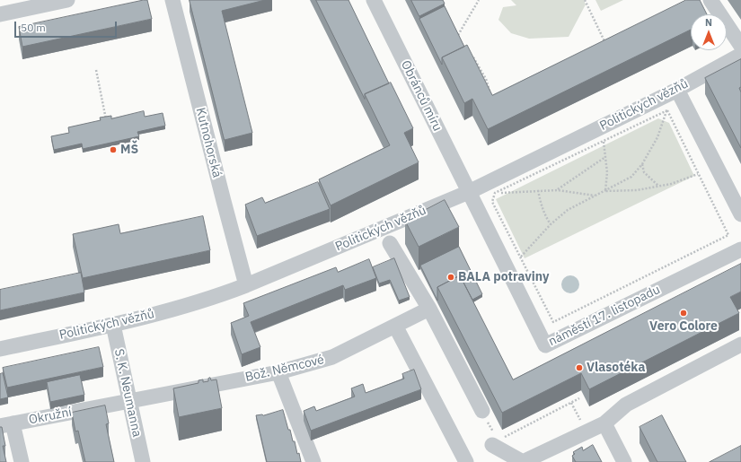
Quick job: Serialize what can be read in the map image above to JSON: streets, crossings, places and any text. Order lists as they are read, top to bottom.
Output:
{
  "streets": {
    "street": [
      "Obránců míru",
      "Politických vězňů",
      "Kutnohorská",
      "náměstí 17. listopadu",
      "Bož. Němcové",
      "S. K. Neumanna",
      "Okružní"
    ]
  },
  "crossings": [
    ["Obránců míru", "Politických vězňů"],
    ["Obránců míru", "náměstí 17. listopadu"],
    ["Politických vězňů", "Kutnohorská"],
    ["Politických vězňů", "náměstí 17. listopadu"],
    ["Politických vězňů", "S. K. Neumanna"],
    ["Bož. Němcové", "S. K. Neumanna"],
    ["Bož. Němcové", "Okružní"],
    ["S. K. Neumanna", "Okružní"]
  ],
  "places": [
    "MŠ",
    "BALA potraviny",
    "Vero Colore",
    "Vlasotéka"
  ],
  "scale_bar": "50 m",
  "north": "top"
}
